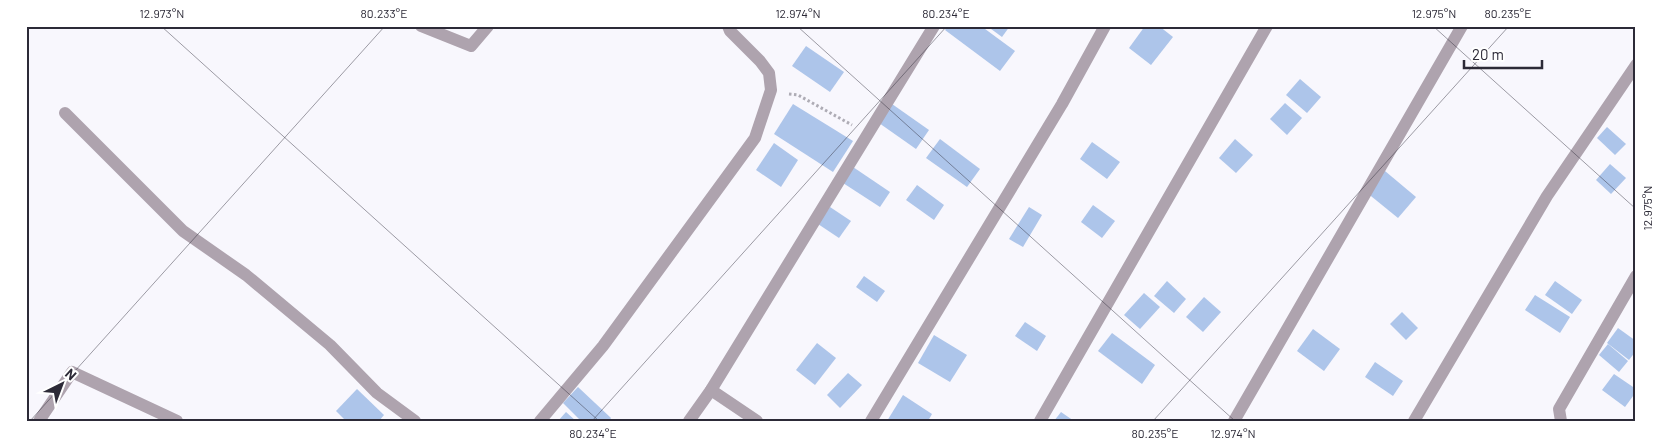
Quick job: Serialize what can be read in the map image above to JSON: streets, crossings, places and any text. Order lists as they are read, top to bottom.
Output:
{
  "scale_bar": "20 m",
  "north": "top right",
  "coordinates": [
    "12.973°N",
    "80.233°E",
    "12.974°N",
    "80.234°E",
    "12.975°N",
    "80.235°E"
  ]
}
